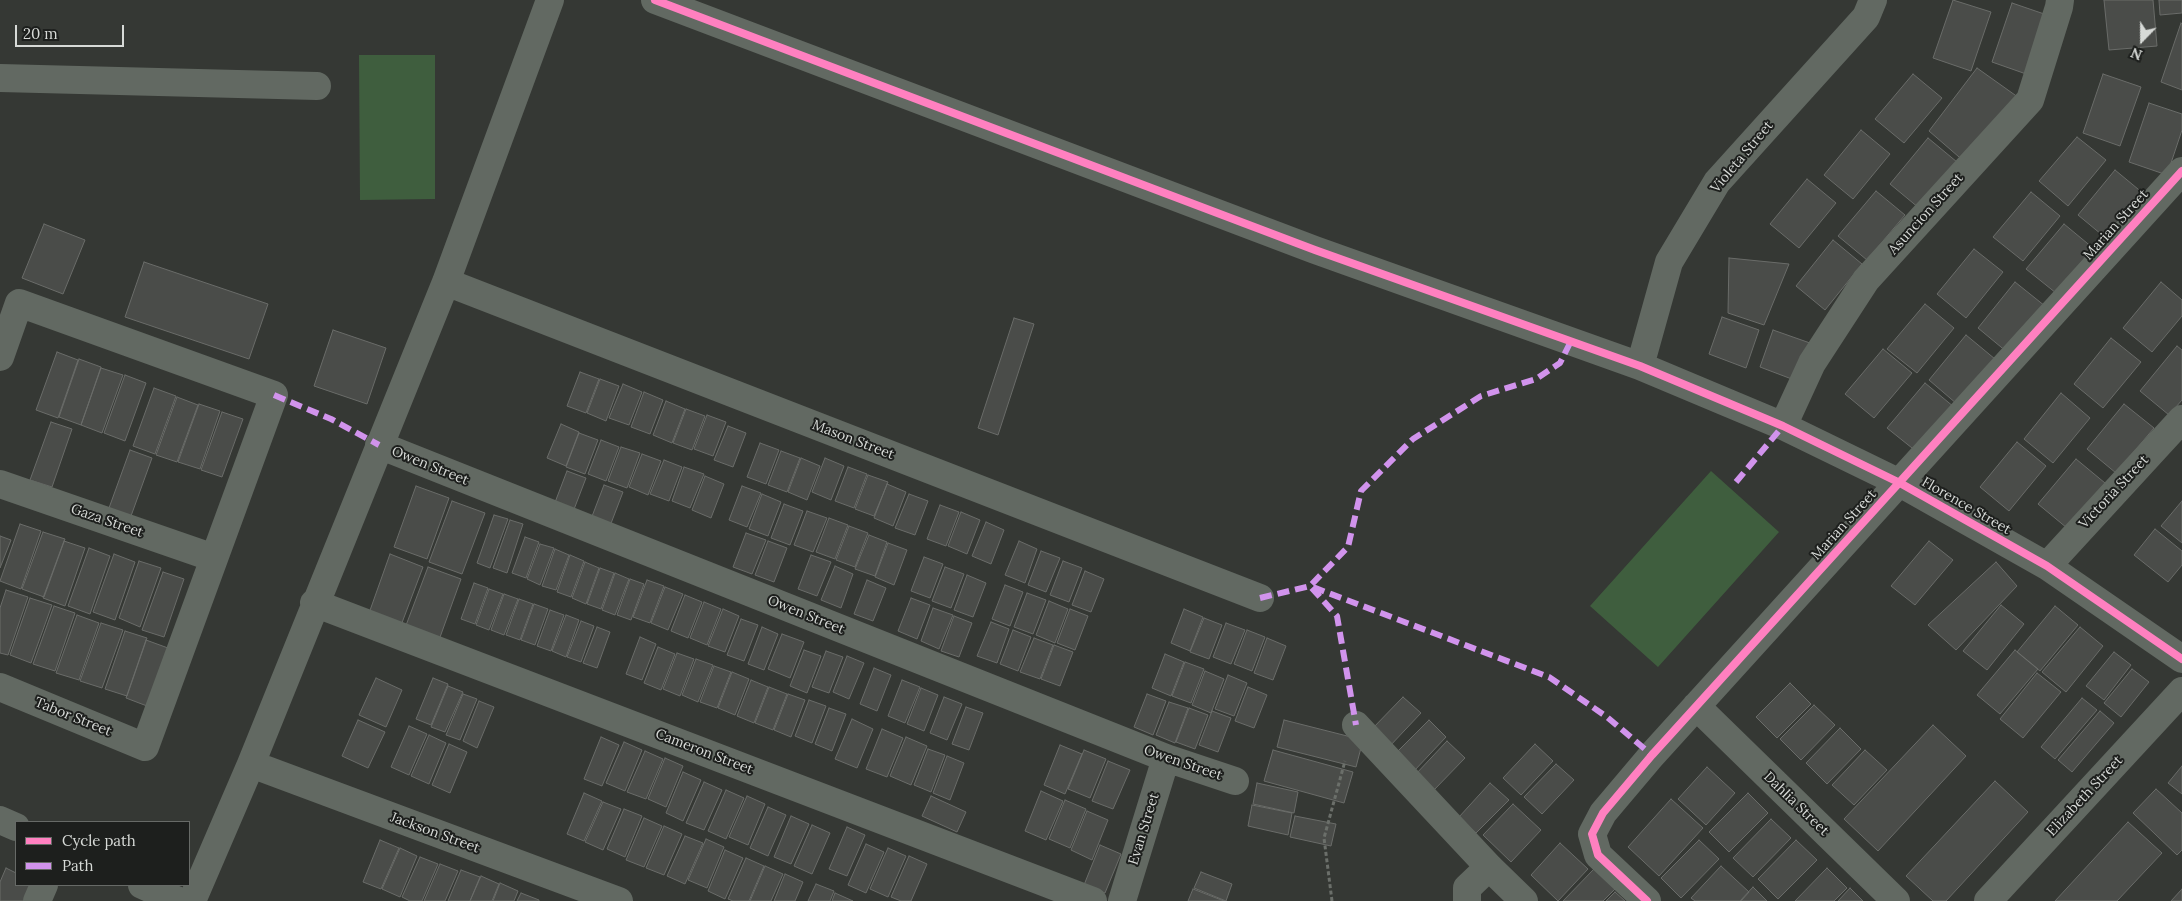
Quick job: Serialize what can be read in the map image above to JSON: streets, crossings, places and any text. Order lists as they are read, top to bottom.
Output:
{
  "streets": {
    "street": [
      "Violeta Street",
      "Asuncion Street",
      "Marian Street",
      "Mason Street",
      "Owen Street",
      "Victoria Street",
      "Florence Street",
      "Gaza Street",
      "Tabor Street",
      "Cameron Street",
      "Elizabeth Street",
      "Dahlia Street",
      "Evan Street",
      "Jackson Street"
    ]
  },
  "crossings": [
    ["Violeta Street", "Florence Street"],
    ["Asuncion Street", "Florence Street"],
    ["Marian Street", "Florence Street"],
    ["Marian Street", "Dahlia Street"],
    ["Owen Street", "Evan Street"],
    ["Victoria Street", "Florence Street"],
    ["Gaza Street", "Tabor Street"]
  ],
  "legend": ["Cycle path", "Path"],
  "scale_bar": "20 m",
  "north": "bottom"
}
